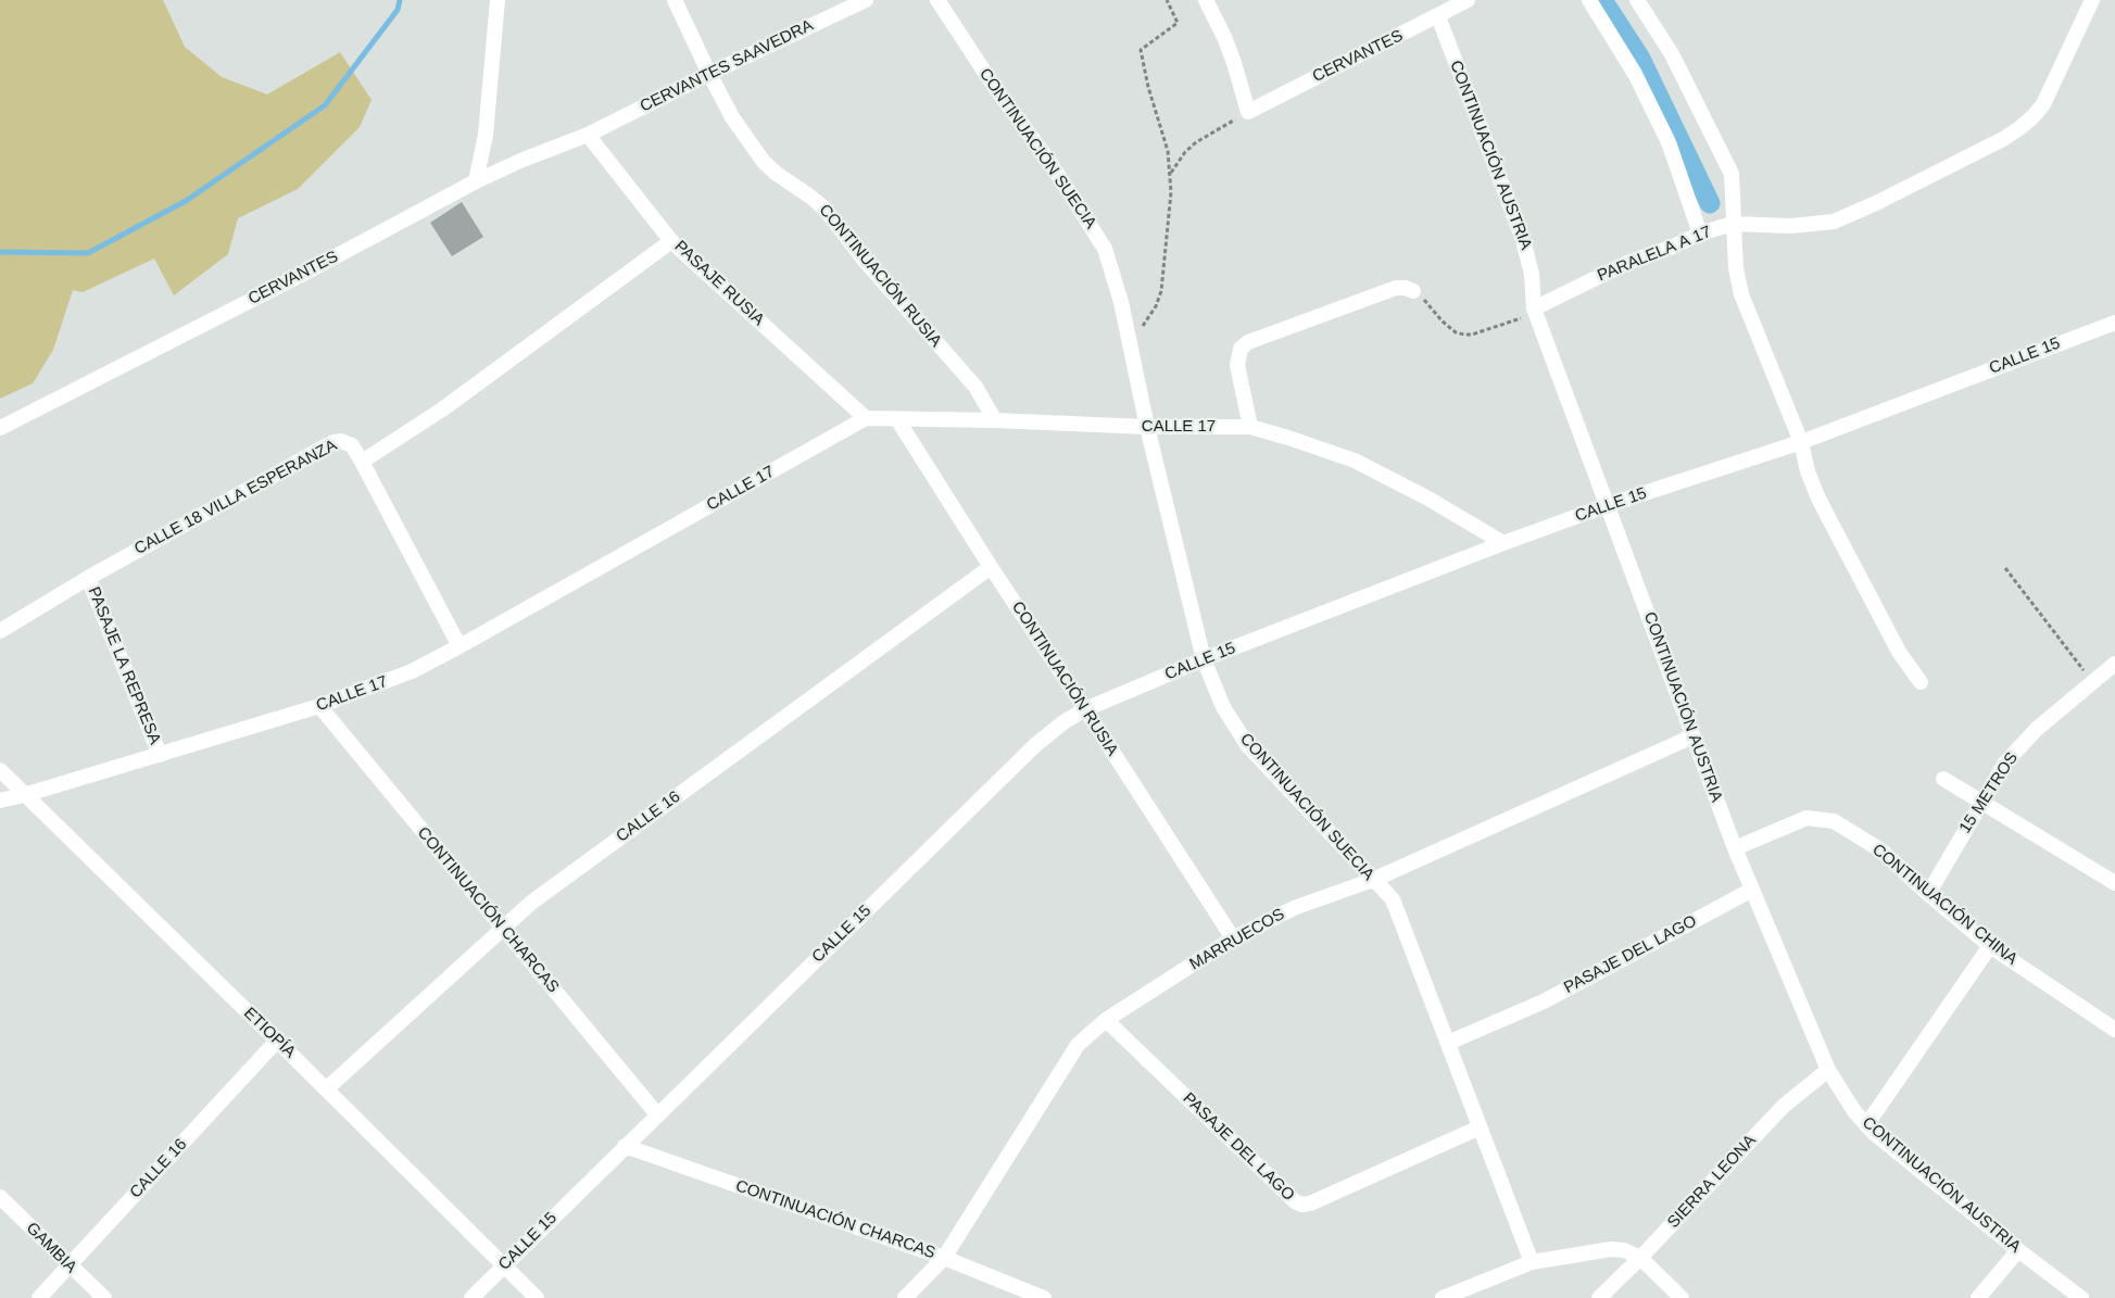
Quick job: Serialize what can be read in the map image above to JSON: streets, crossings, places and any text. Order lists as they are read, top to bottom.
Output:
{
  "streets": {
    "street": [
      "CERVANTES",
      "CERVANTES SAAVEDRA",
      "CONTINUACIÓN SUECIA",
      "CONTINUACIÓN AUSTRIA",
      "PARALELA A 17",
      "CONTINUACIÓN RUSIA",
      "PASAJE RUSIA",
      "CALLE 15",
      "CALLE 17",
      "CALLE 18 VILLA ESPERANZA",
      "PASAJE LA REPRESA",
      "15 METROS",
      "CALLE 16",
      "CONTINUACIÓN CHINA",
      "CONTINUACIÓN CHARCAS",
      "MARRUECOS",
      "PASAJE DEL LAGO",
      "ETIOPÍA",
      "SIERRA LEONA",
      "GAMBIA"
    ]
  },
  "crossings": [
    ["CERVANTES", "CERVANTES SAAVEDRA"],
    ["CERVANTES", "CONTINUACIÓN AUSTRIA"],
    ["CERVANTES", "PASAJE RUSIA"],
    ["CERVANTES SAAVEDRA", "CONTINUACIÓN RUSIA"],
    ["CERVANTES SAAVEDRA", "PASAJE RUSIA"],
    ["CONTINUACIÓN SUECIA", "CALLE 15"],
    ["CONTINUACIÓN SUECIA", "CALLE 17"],
    ["CONTINUACIÓN SUECIA", "MARRUECOS"],
    ["CONTINUACIÓN SUECIA", "PASAJE DEL LAGO"],
    ["CONTINUACIÓN AUSTRIA", "PARALELA A 17"],
    ["CONTINUACIÓN AUSTRIA", "CALLE 15"],
    ["CONTINUACIÓN AUSTRIA", "CONTINUACIÓN CHINA"],
    ["CONTINUACIÓN AUSTRIA", "MARRUECOS"],
    ["CONTINUACIÓN AUSTRIA", "PASAJE DEL LAGO"],
    ["CONTINUACIÓN AUSTRIA", "SIERRA LEONA"],
    ["CONTINUACIÓN RUSIA", "CALLE 15"],
    ["CONTINUACIÓN RUSIA", "CALLE 17"],
    ["CONTINUACIÓN RUSIA", "CALLE 16"],
    ["CONTINUACIÓN RUSIA", "MARRUECOS"],
    ["PASAJE RUSIA", "CALLE 17"],
    ["PASAJE RUSIA", "CALLE 18 VILLA ESPERANZA"],
    ["CALLE 15", "CALLE 17"],
    ["CALLE 15", "CONTINUACIÓN CHARCAS"],
    ["CALLE 15", "ETIOPÍA"],
    ["CALLE 17", "PASAJE LA REPRESA"],
    ["CALLE 17", "CONTINUACIÓN CHARCAS"],
    ["CALLE 17", "ETIOPÍA"],
    ["CALLE 18 VILLA ESPERANZA", "PASAJE LA REPRESA"],
    ["15 METROS", "CONTINUACIÓN CHINA"],
    ["CALLE 16", "CONTINUACIÓN CHARCAS"],
    ["CALLE 16", "ETIOPÍA"],
    ["CALLE 16", "GAMBIA"],
    ["CONTINUACIÓN CHARCAS", "MARRUECOS"],
    ["MARRUECOS", "PASAJE DEL LAGO"]
  ]
}
